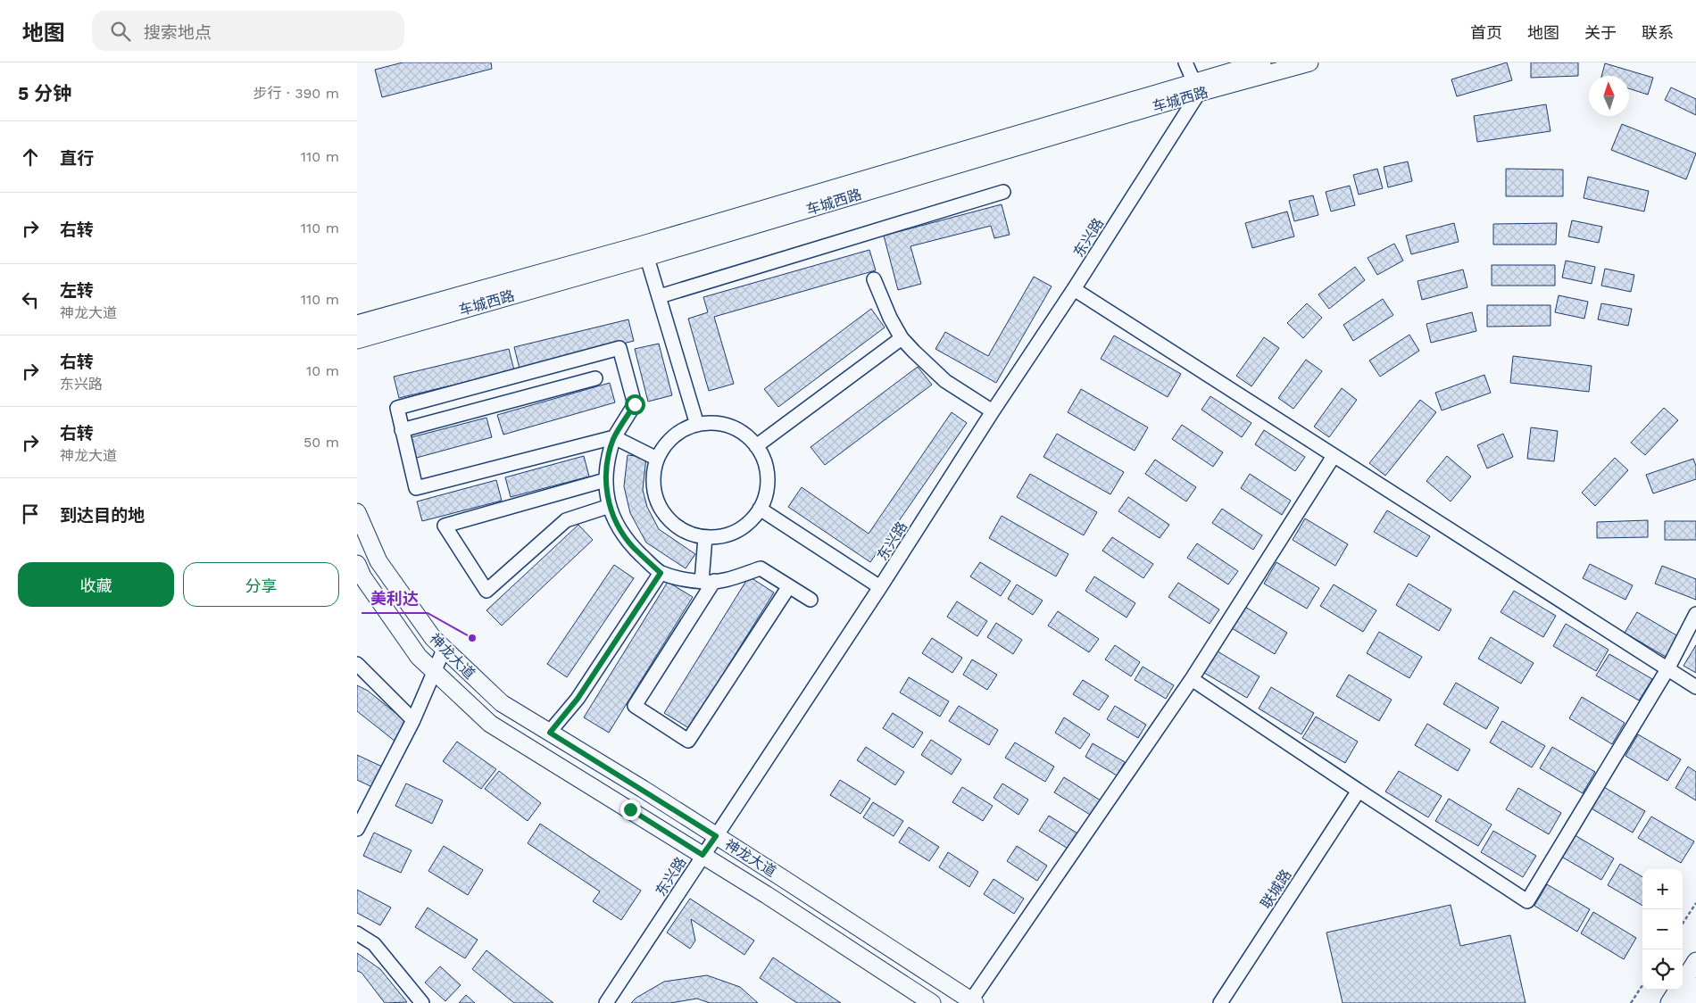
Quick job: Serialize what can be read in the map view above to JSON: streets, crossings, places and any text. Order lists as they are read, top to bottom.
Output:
{
  "streets": {
    "main road": ["车城西路", "神龙大道"],
    "street": ["东兴路", "联城路"]
  },
  "crossings": [
    ["车城西路", "东兴路"],
    ["东兴路", "神龙大道"]
  ],
  "places": ["美利达"],
  "north": "top",
  "page": {
    "header": "地图",
    "search": "搜索地点",
    "nav": [
      "首页",
      "地图",
      "关于",
      "联系"
    ],
    "heading": ["5 分钟", "步行 · 390 m"],
    "list": [
      ["直行", "110 m"],
      ["右转", "110 m"],
      ["左转", "神龙大道", "110 m"],
      ["右转", "东兴路", "10 m"],
      ["右转", "神龙大道", "50 m"],
      "到达目的地"
    ],
    "buttons": ["收藏", "分享"],
    "map_buttons": ["+", "−"]
  }
}
